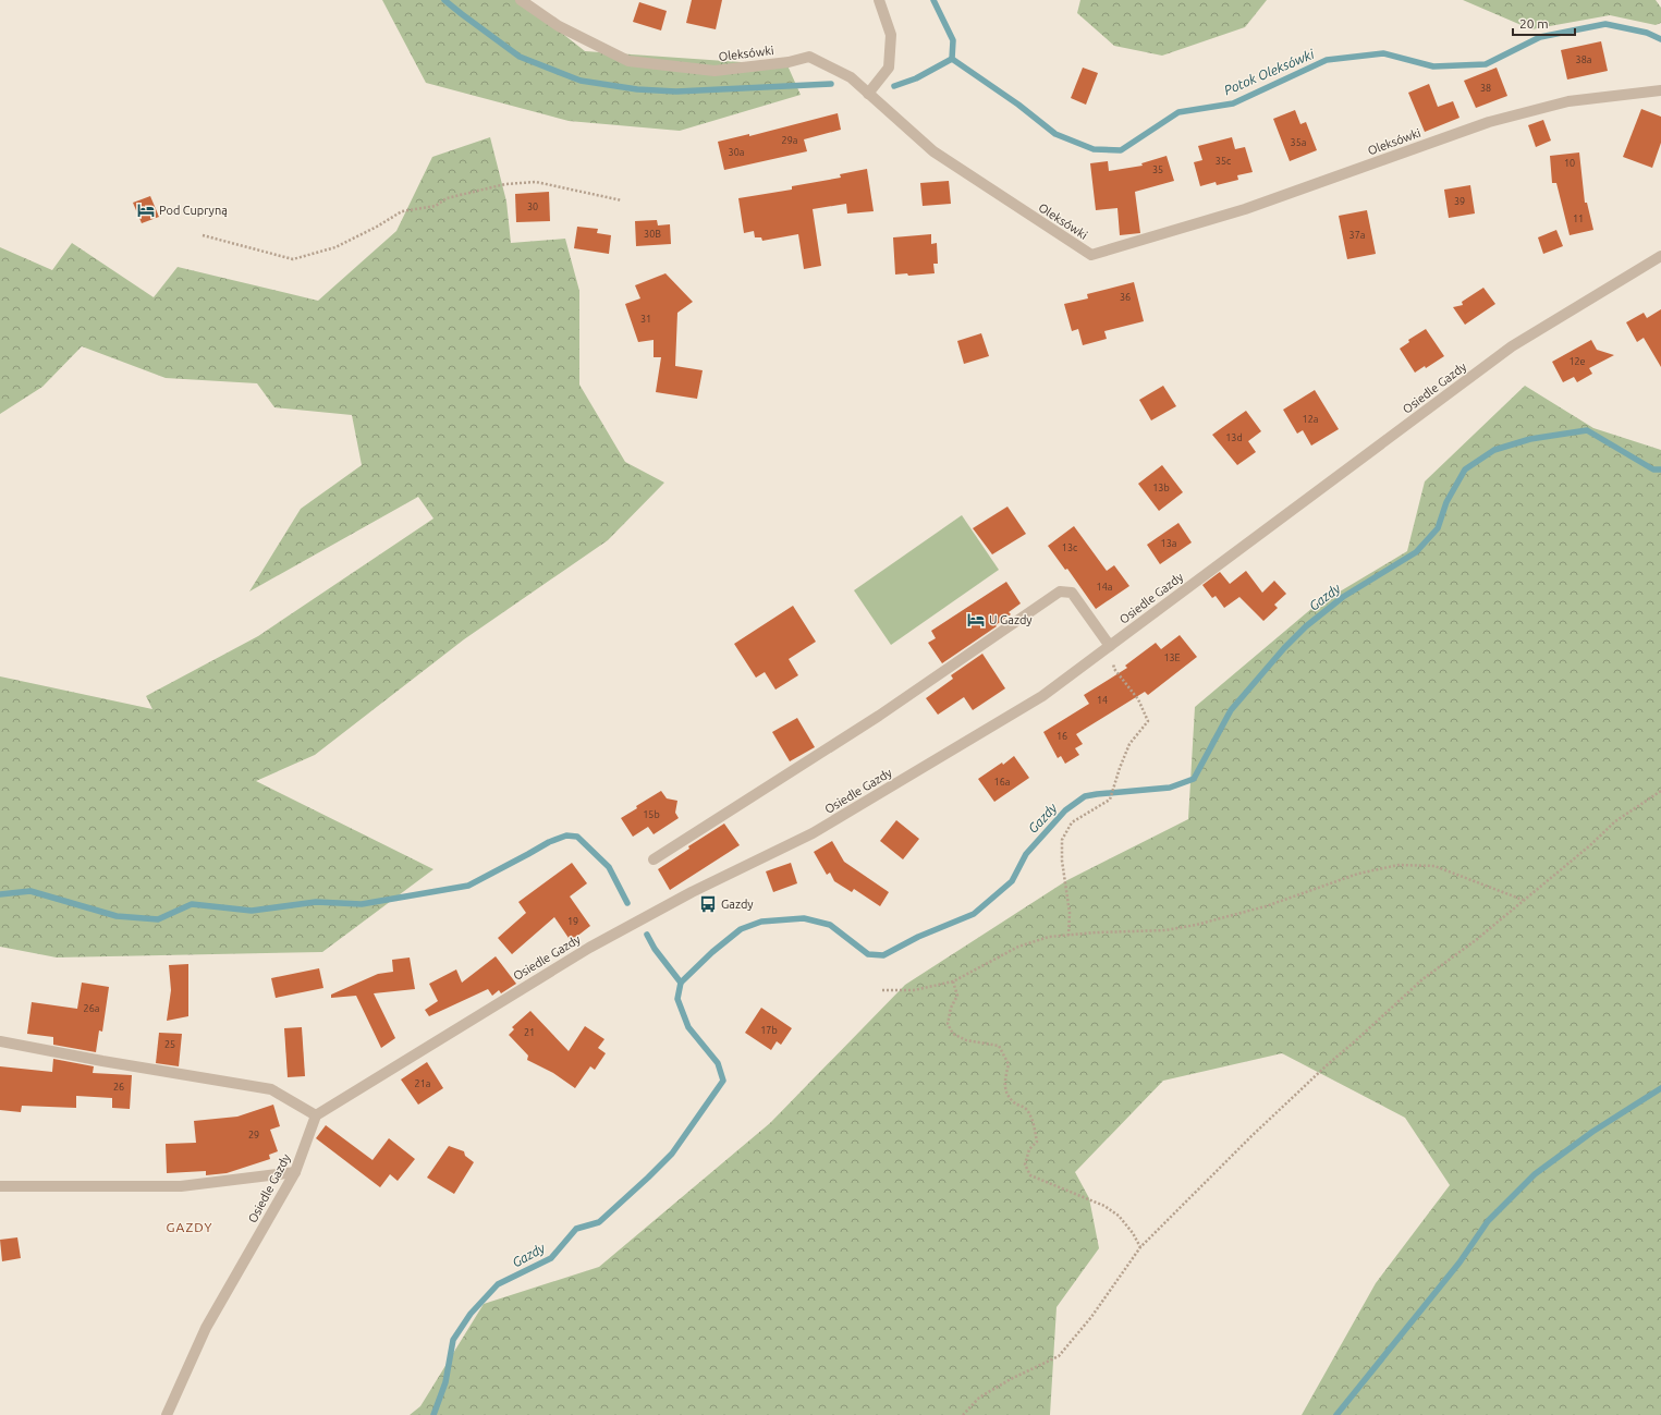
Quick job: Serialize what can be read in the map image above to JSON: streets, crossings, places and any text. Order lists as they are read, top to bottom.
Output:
{
  "streets": {
    "street": ["Oleksówki", "Osiedle Gazdy"]
  },
  "districts": ["GAZDY"],
  "water": ["Potok Oleksówki", "Gazdy"],
  "places": {
    "hotel": ["Pod Cupryną", "U Gazdy"],
    "bus stop": ["Gazdy"]
  },
  "house_numbers": [
    "38a",
    "38",
    "29a",
    "35a",
    "30a",
    "35c",
    "10",
    "35",
    "39",
    "30",
    "11",
    "30B",
    "37a",
    "36",
    "31",
    "12e",
    "12a",
    "13d",
    "13b",
    "13a",
    "13c",
    "14a",
    "13E",
    "14",
    "16",
    "16a",
    "15b",
    "19",
    "26a",
    "17b",
    "21",
    "25",
    "21a",
    "26",
    "29"
  ],
  "scale_bar": "20 m"
}
